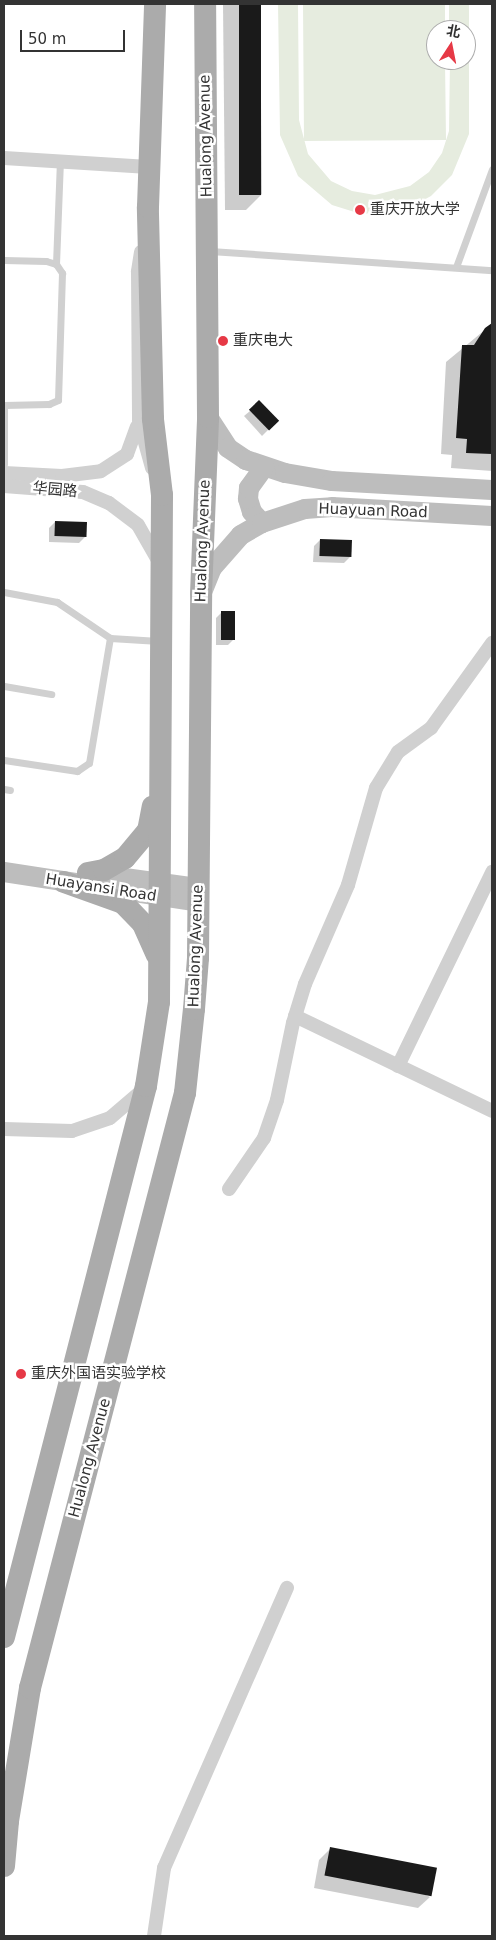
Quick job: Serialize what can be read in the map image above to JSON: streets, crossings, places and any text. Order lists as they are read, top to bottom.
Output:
{
  "streets": {
    "main road": ["Hualong Avenue", "Huayuan Road", "Huayansi Road"],
    "street": ["华园路"]
  },
  "crossings": [
    ["Hualong Avenue", "Huayuan Road"],
    ["Hualong Avenue", "Huayansi Road"]
  ],
  "places": ["重庆开放大学", "重庆电大", "重庆外国语实验学校"],
  "scale_bar": "50 m",
  "north": "top"
}
